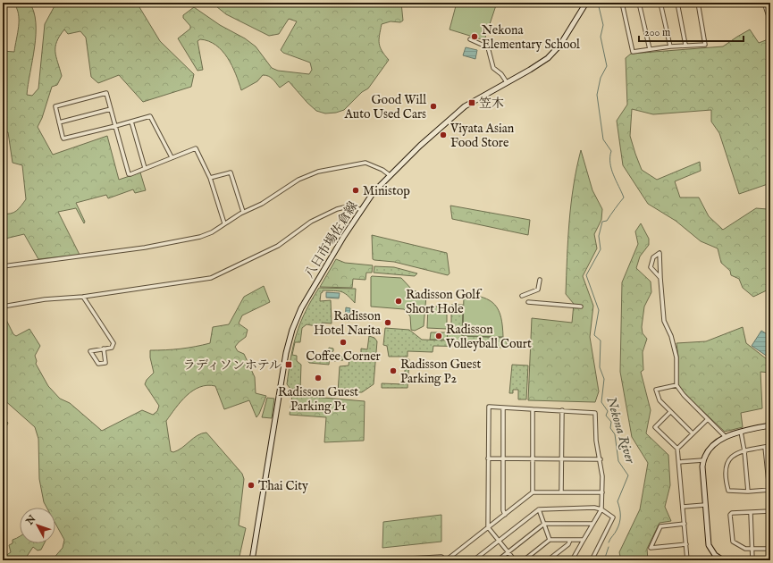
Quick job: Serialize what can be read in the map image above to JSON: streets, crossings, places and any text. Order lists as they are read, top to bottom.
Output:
{
  "streets": {
    "main road": ["八日市場佐倉線"]
  },
  "water": ["Nekona River"],
  "places": {
    "other": [
      "Nekona Elementary School",
      "Good Will Auto Used Cars",
      "Viyata Asian Food Store",
      "Ministop",
      "Radisson Golf Short Hole",
      "Radisson Hotel Narita",
      "Radisson Volleyball Court",
      "Coffee Corner",
      "Radisson Guest Parking P2",
      "Radisson Guest Parking P1",
      "Thai City"
    ],
    "transit": ["笠木", "ラディソンホテル"]
  },
  "scale_bar": "200 m",
  "north": "top left"
}
